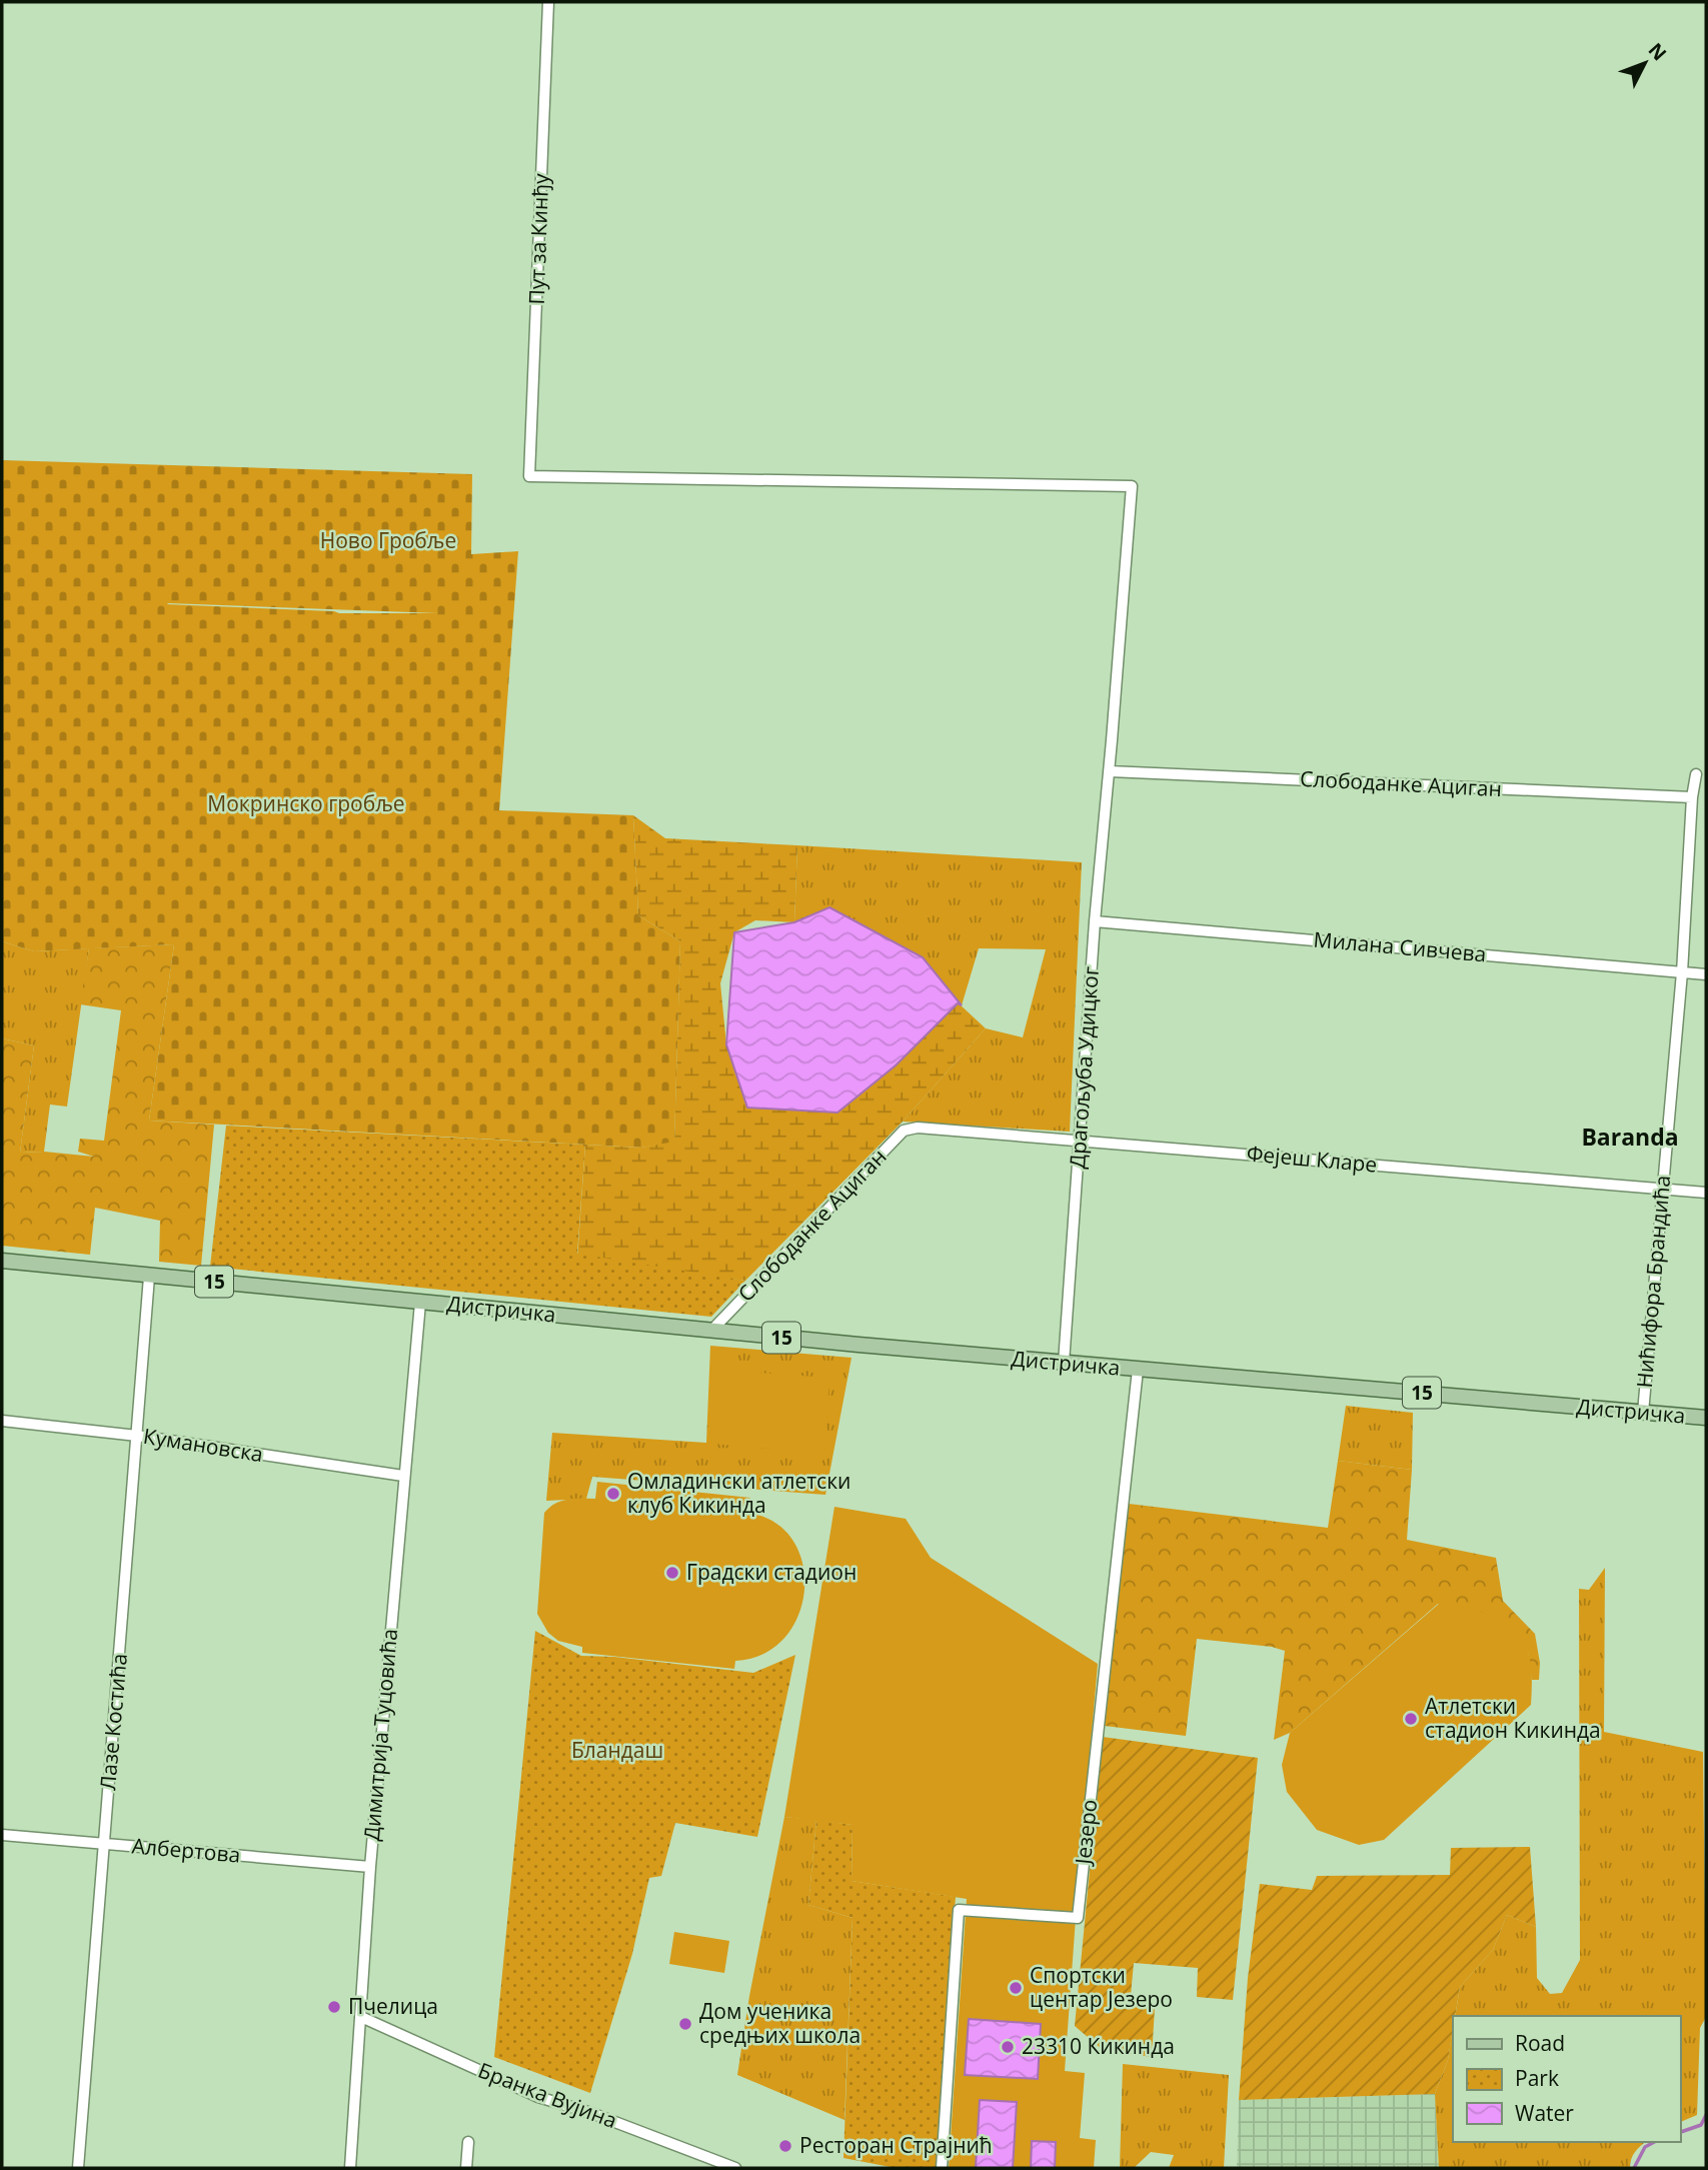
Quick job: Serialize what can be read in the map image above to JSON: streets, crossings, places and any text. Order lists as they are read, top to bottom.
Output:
{
  "streets": {
    "main road": ["15", "Дистричка"],
    "street": [
      "Пут за Кинђу",
      "Слободанке Ациган",
      "Милана Сивчева",
      "Драгољуба Удицког",
      "Фејеш Кларе",
      "Нићифора Брандића",
      "Кумановска",
      "Лазе Костића",
      "Димитрија Туцовића",
      "Језеро",
      "Албертова",
      "Бранка Вујина"
    ]
  },
  "crossings": [
    ["Пут за Кинђу", "Драгољуба Удицког"],
    ["Слободанке Ациган", "Драгољуба Удицког"],
    ["Слободанке Ациган", "Фејеш Кларе"],
    ["Слободанке Ациган", "Нићифора Брандића"],
    ["Слободанке Ациган", "Дистричка"],
    ["Милана Сивчева", "Драгољуба Удицког"],
    ["Милана Сивчева", "Нићифора Брандића"],
    ["Драгољуба Удицког", "Фејеш Кларе"],
    ["Драгољуба Удицког", "Дистричка"],
    ["Фејеш Кларе", "Нићифора Брандића"],
    ["15", "Дистричка"],
    ["15", "Лазе Костића"],
    ["15", "Димитрија Туцовића"],
    ["Нићифора Брандића", "Дистричка"],
    ["Дистричка", "Димитрија Туцовића"],
    ["Дистричка", "Језеро"],
    ["Кумановска", "Лазе Костића"],
    ["Кумановска", "Димитрија Туцовића"],
    ["Лазе Костића", "Албертова"],
    ["Димитрија Туцовића", "Албертова"],
    ["Димитрија Туцовића", "Бранка Вујина"]
  ],
  "districts": ["Baranda"],
  "parks": ["Ново Гробље", "Мокринско гробље", "Бландаш"],
  "places": [
    "Омладински атлетски клуб Кикинда",
    "Градски стадион",
    "Атлетски стадион Кикинда",
    "Спортски центар Језеро",
    "Пчелица",
    "Дом ученика средњих школа",
    "23310 Кикинда",
    "Ресторан Страјнић"
  ],
  "legend": ["Road", "Park", "Water"],
  "north": "top right"
}
